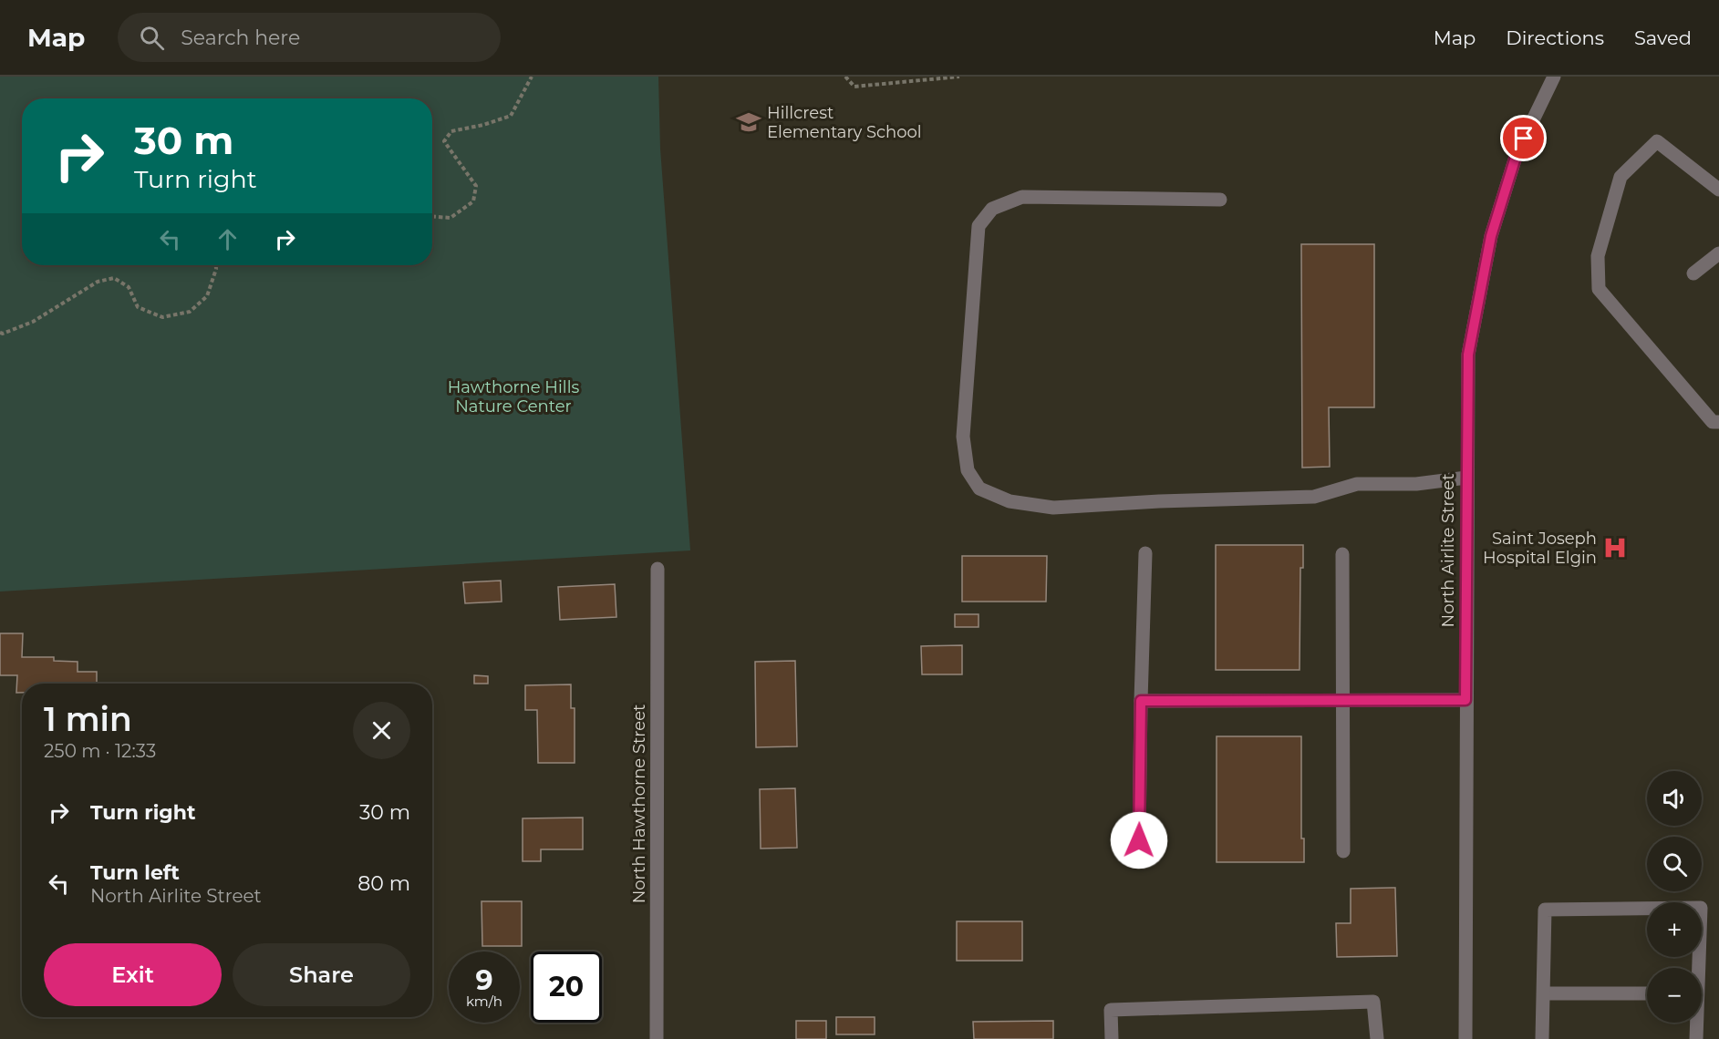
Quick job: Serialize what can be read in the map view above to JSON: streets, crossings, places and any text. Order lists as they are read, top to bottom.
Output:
{
  "streets": {
    "street": ["North Airlite Street", "North Hawthorne Street"]
  },
  "parks": ["Hawthorne Hills Nature Center"],
  "places": {
    "school or university": ["Hillcrest Elementary School"],
    "hospital": ["Saint Joseph Hospital Elgin"]
  },
  "page": {
    "header": "Map",
    "search": "Search here",
    "nav": ["Map", "Directions", "Saved"],
    "turn": ["30 m", "Turn right"],
    "heading": ["1 min", "250 m · 12:33"],
    "map_buttons": ["+", "−"],
    "list": [
      {
        "name": "Turn right",
        "value": "30 m"
      },
      {
        "name": "Turn left",
        "note": "North Airlite Street",
        "value": "80 m"
      }
    ],
    "buttons": ["Exit", "Share"],
    "speed": "9 km/h",
    "limit": "20"
  }
}
